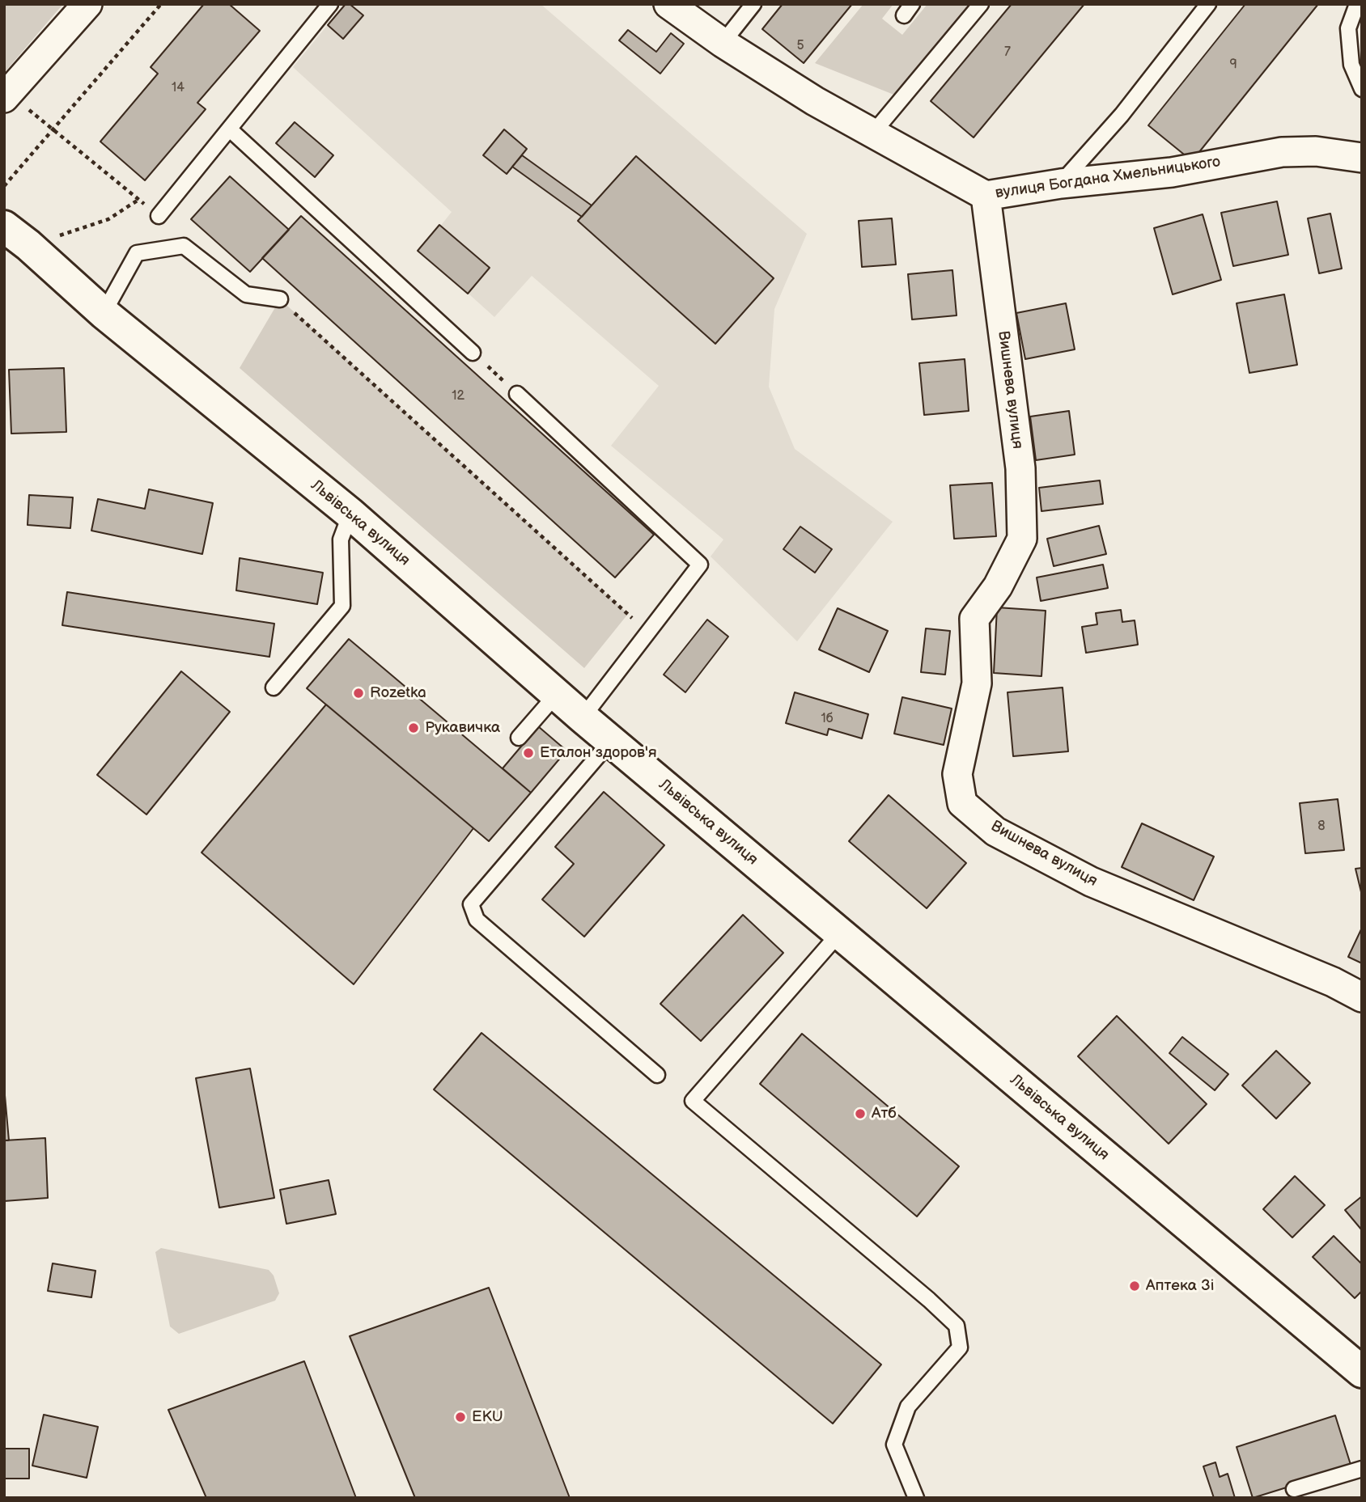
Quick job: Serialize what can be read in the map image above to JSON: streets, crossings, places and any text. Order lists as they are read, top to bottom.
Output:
{
  "streets": {
    "main road": ["Львівська вулиця"],
    "street": ["вулиця Богдана Хмельницького", "Вишнева вулиця"]
  },
  "crossings": [
    ["вулиця Богдана Хмельницького", "Вишнева вулиця"]
  ],
  "places": [
    "Rozetka",
    "Рукавичка",
    "Еталон здоров'я",
    "Атб",
    "Аптека 3і",
    "EKU"
  ],
  "house_numbers": [
    "5",
    "7",
    "9",
    "14",
    "12",
    "1б",
    "8"
  ]
}
